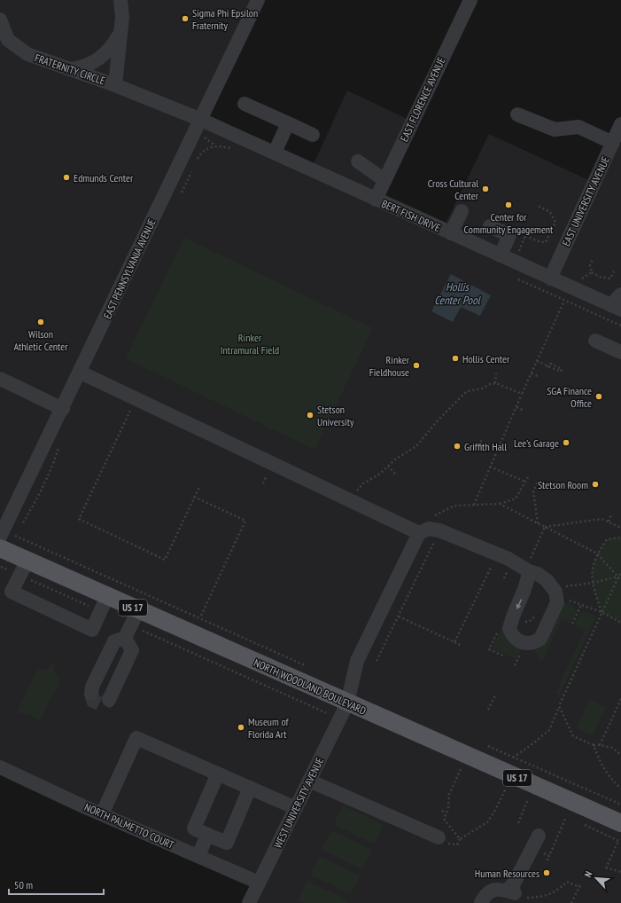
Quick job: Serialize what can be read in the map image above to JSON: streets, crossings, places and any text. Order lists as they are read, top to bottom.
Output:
{
  "streets": {
    "main road": ["US 17", "NORTH WOODLAND BOULEVARD"],
    "street": [
      "FRATERNITY CIRCLE",
      "EAST FLORENCE AVENUE",
      "EAST UNIVERSITY AVENUE",
      "BERT FISH DRIVE",
      "EAST PENNSYLVANIA AVENUE",
      "WEST UNIVERSITY AVENUE",
      "NORTH PALMETTO COURT"
    ]
  },
  "crossings": [
    ["FRATERNITY CIRCLE", "BERT FISH DRIVE"],
    ["EAST FLORENCE AVENUE", "BERT FISH DRIVE"],
    ["EAST UNIVERSITY AVENUE", "BERT FISH DRIVE"],
    ["BERT FISH DRIVE", "EAST PENNSYLVANIA AVENUE"],
    ["NORTH WOODLAND BOULEVARD", "WEST UNIVERSITY AVENUE"],
    ["WEST UNIVERSITY AVENUE", "NORTH PALMETTO COURT"]
  ],
  "water": ["Hollis Center Pool"],
  "parks": ["Rinker Intramural Field"],
  "places": [
    "Sigma Phi Epsilon Fraternity",
    "Edmunds Center",
    "Cross Cultural Center",
    "Center for Community Engagement",
    "Wilson Athletic Center",
    "Hollis Center",
    "Rinker Fieldhouse",
    "SGA Finance Office",
    "Stetson University",
    "Lee’s Garage",
    "Griffith Hall",
    "Stetson Room",
    "Museum of Florida Art",
    "Human Resources"
  ],
  "scale_bar": "50 m",
  "north": "top left"
}
